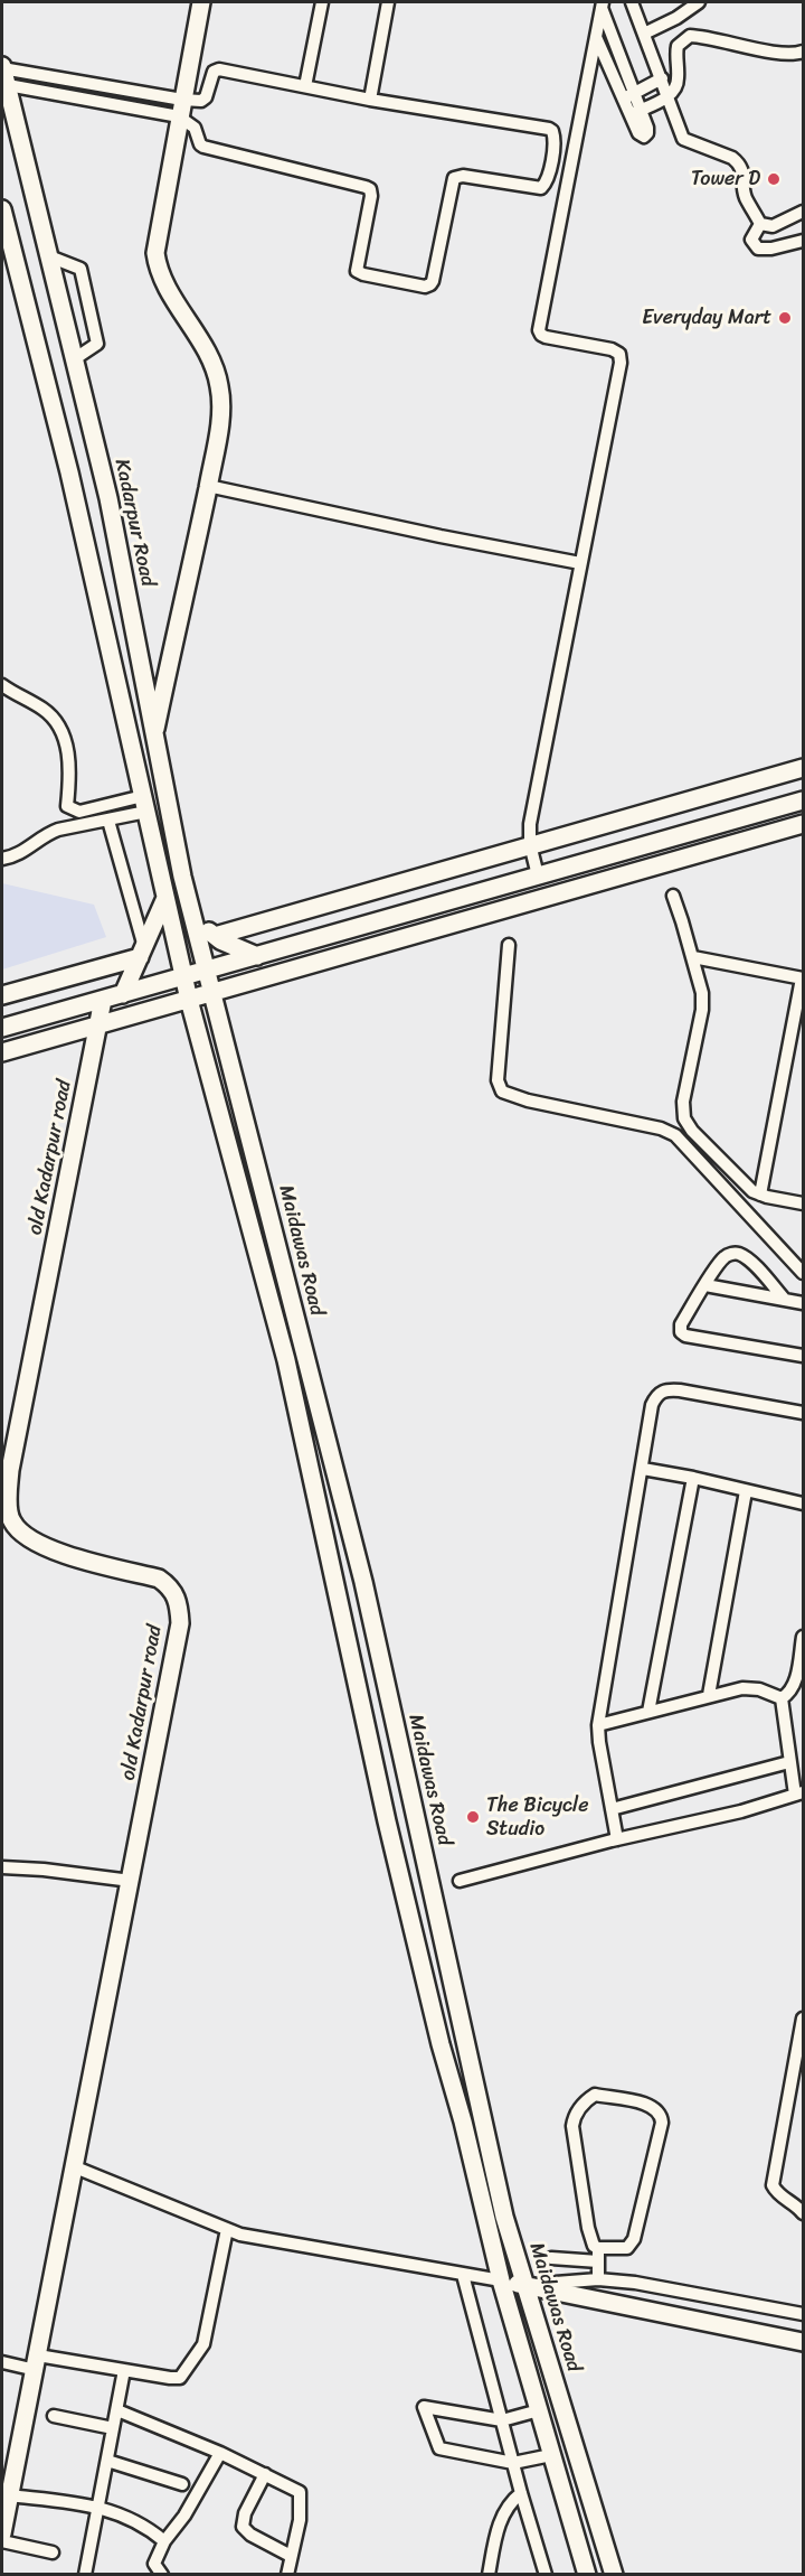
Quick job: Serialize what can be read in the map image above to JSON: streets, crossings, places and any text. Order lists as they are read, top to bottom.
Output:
{
  "streets": {
    "street": ["Kadarpur Road", "old Kadarpur road", "Maidawas Road"]
  },
  "crossings": [
    ["Kadarpur Road", "Maidawas Road"]
  ],
  "places": ["Tower D", "Everyday Mart", "The Bicycle Studio"]
}
